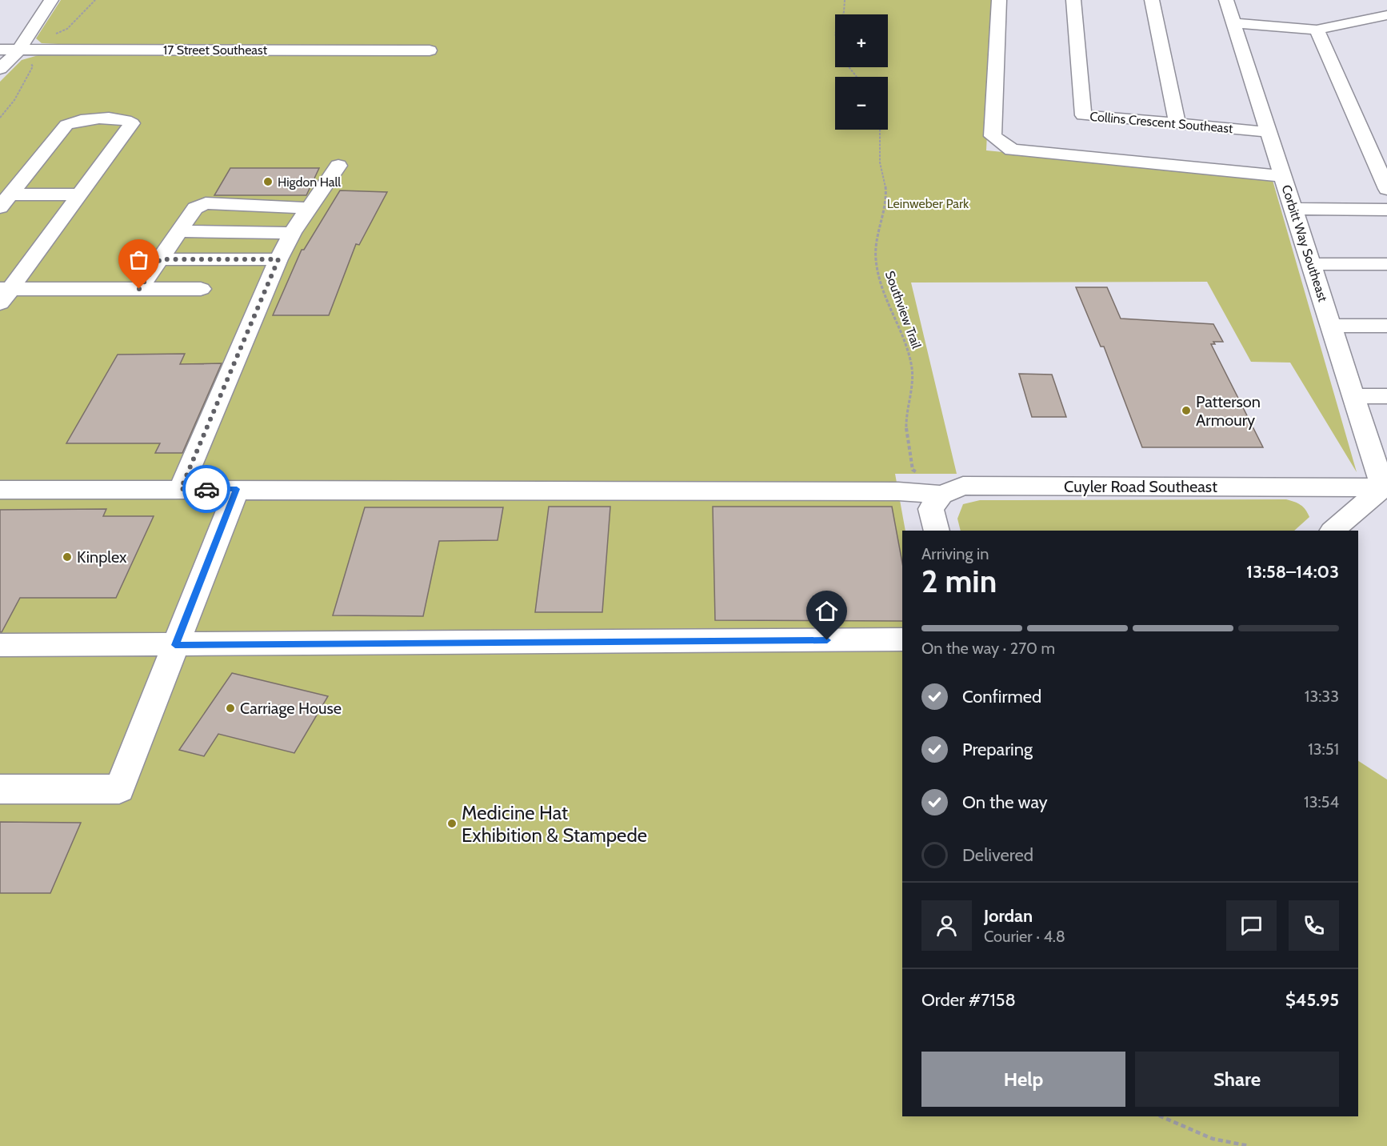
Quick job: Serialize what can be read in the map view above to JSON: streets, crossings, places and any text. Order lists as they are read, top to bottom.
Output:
{
  "streets": {
    "street": [
      "17 Street Southeast",
      "Collins Crescent Southeast",
      "Corbitt Way Southeast",
      "Cuyler Road Southeast"
    ],
    "path": ["Southview Trail"]
  },
  "crossings": [
    ["Collins Crescent Southeast", "Corbitt Way Southeast"],
    ["Corbitt Way Southeast", "Cuyler Road Southeast"],
    ["Southview Trail", "Cuyler Road Southeast"]
  ],
  "parks": ["Leinweber Park"],
  "places": [
    "Higdon Hall",
    "Patterson Armoury",
    "Kinplex",
    "Carriage House",
    "Medicine Hat Exhibition & Stampede"
  ],
  "page": {
    "map_buttons": ["+", "−"],
    "heading": ["2 min", "Arriving in", "13:58–14:03"],
    "panel": [
      "Jordan",
      "Courier · 4.8",
      "Order #7158",
      "$45.95"
    ],
    "bar": "On the way · 270 m",
    "list": [
      ["Confirmed", "13:33"],
      ["Preparing", "13:51"],
      ["On the way", "13:54"],
      "Delivered"
    ],
    "buttons": ["Help", "Share"]
  }
}
